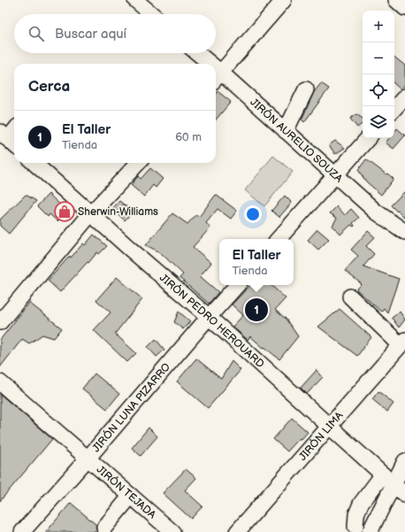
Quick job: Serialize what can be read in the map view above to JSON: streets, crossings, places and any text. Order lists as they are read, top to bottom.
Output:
{
  "streets": {
    "street": [
      "JIRÓN AURELIO SOUZA",
      "JIRÓN PEDRO HEROUARD",
      "JIRÓN LUNA PIZARRO",
      "JIRÓN LIMA",
      "JIRÓN TEJADA"
    ]
  },
  "crossings": [
    ["JIRÓN PEDRO HEROUARD", "JIRÓN LUNA PIZARRO"],
    ["JIRÓN PEDRO HEROUARD", "JIRÓN LIMA"],
    ["JIRÓN LUNA PIZARRO", "JIRÓN TEJADA"]
  ],
  "places": {
    "shop": ["Sherwin-Williams"]
  },
  "page": {
    "map_buttons": ["+", "−"],
    "search": "Buscar aquí",
    "heading": "Cerca",
    "list": [
      {
        "mark": "1",
        "name": "El Taller",
        "note": "Tienda",
        "value": "60 m"
      }
    ],
    "popup": ["El Taller", "Tienda"],
    "pins": "1"
  }
}
